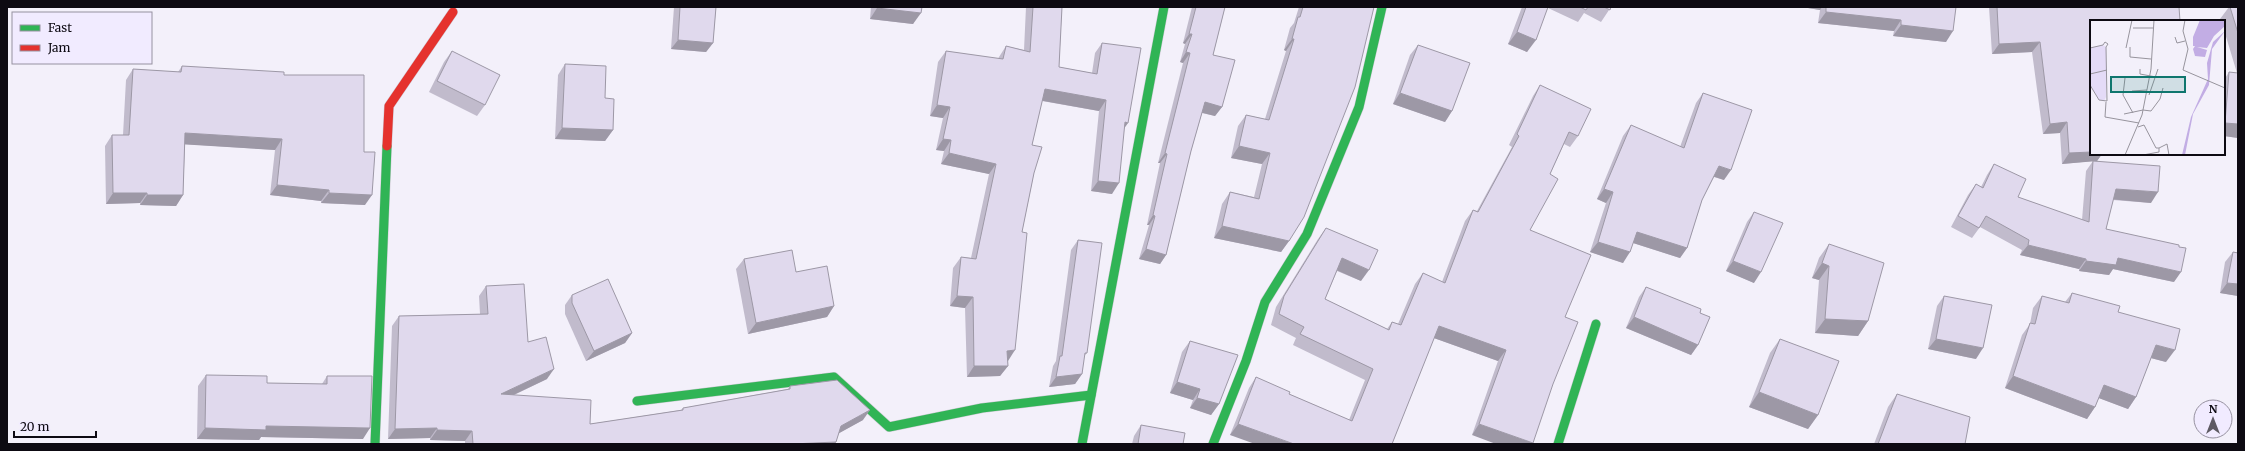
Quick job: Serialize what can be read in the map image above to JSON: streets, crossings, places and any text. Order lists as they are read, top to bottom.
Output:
{
  "legend": ["Fast", "Jam"],
  "scale_bar": "20 m",
  "north": "top"
}
